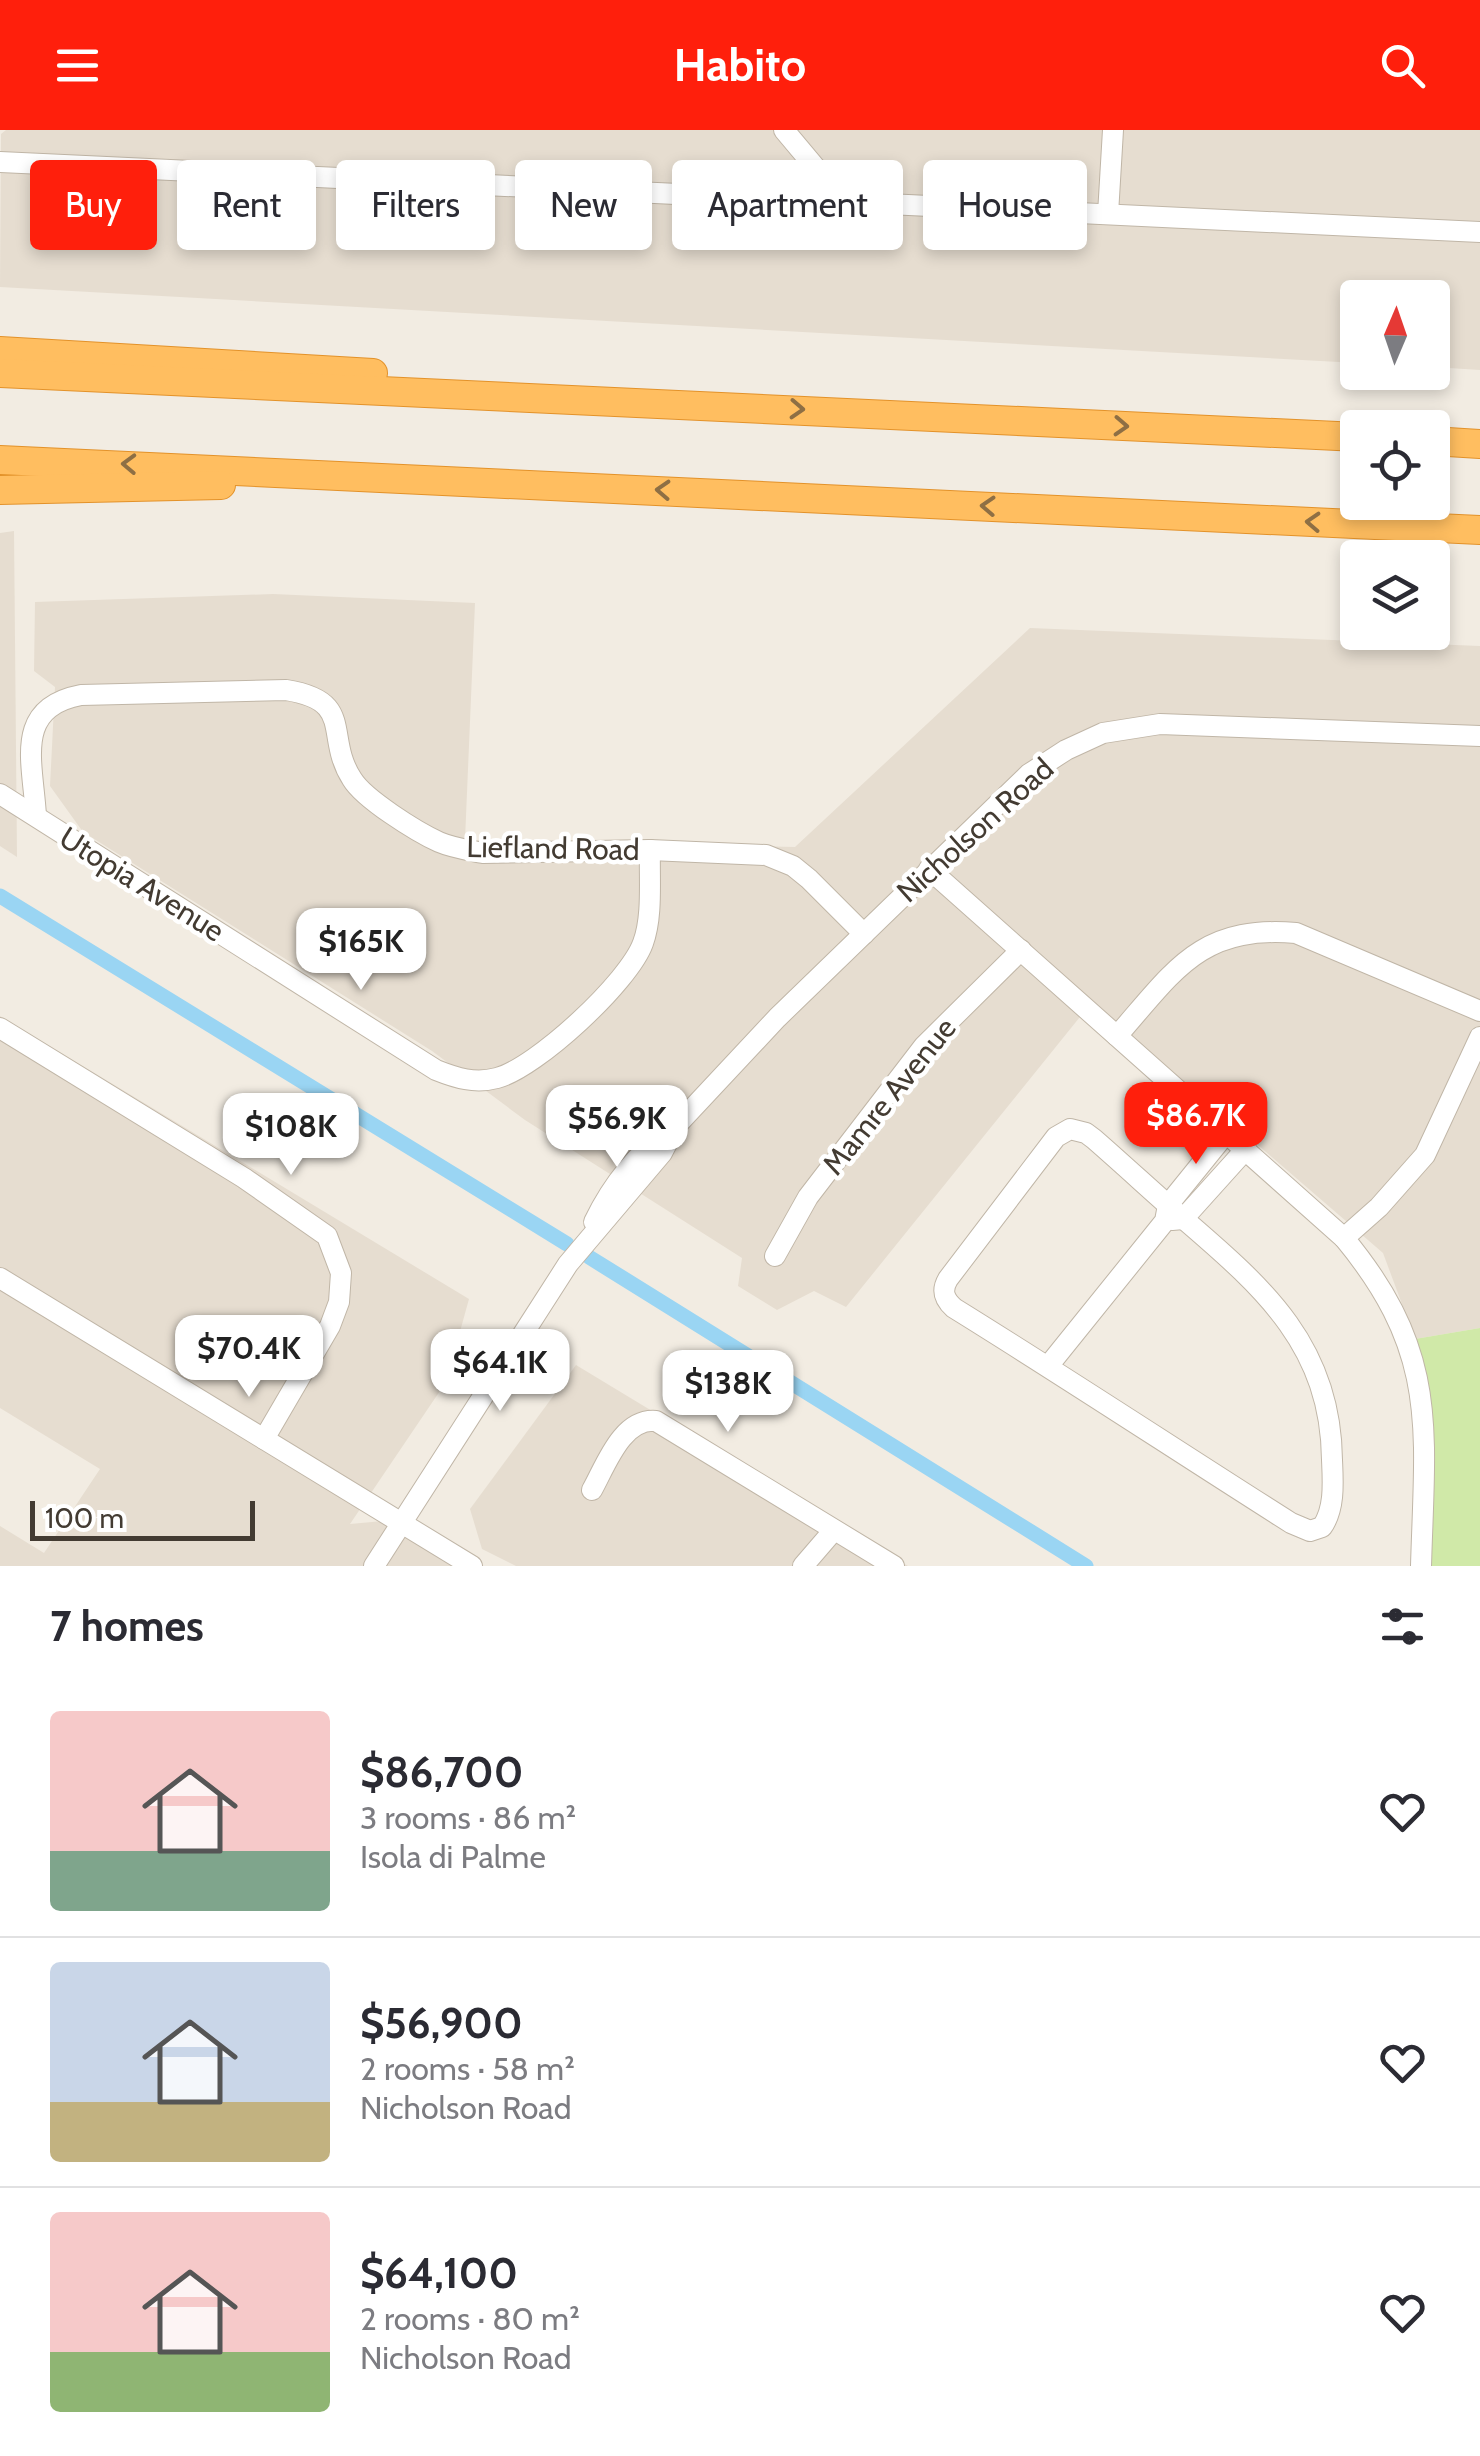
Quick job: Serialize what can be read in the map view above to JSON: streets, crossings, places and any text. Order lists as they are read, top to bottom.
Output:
{
  "streets": {
    "street": [
      "Nicholson Road",
      "Liefland Road",
      "Utopia Avenue",
      "Mamre Avenue"
    ]
  },
  "crossings": [
    ["Nicholson Road", "Liefland Road"],
    ["Liefland Road", "Utopia Avenue"]
  ],
  "scale_bar": "100 m",
  "north": "top",
  "page": {
    "header": "Habito",
    "chip": [
      "Buy",
      "Rent",
      "Filters",
      "New",
      "Apartment",
      "House"
    ],
    "price": [
      "$165K",
      "$86.7K",
      "$56.9K",
      "$108K",
      "$70.4K",
      "$64.1K",
      "$138K"
    ],
    "scale": "100 m",
    "heading": "7 homes",
    "list": [
      {
        "name": "$86,700",
        "note": "3 rooms · 86 m² · Isola di Palme"
      },
      {
        "name": "$56,900",
        "note": "2 rooms · 58 m² · Nicholson Road"
      },
      {
        "name": "$64,100",
        "note": "2 rooms · 80 m² · Nicholson Road"
      }
    ]
  }
}
